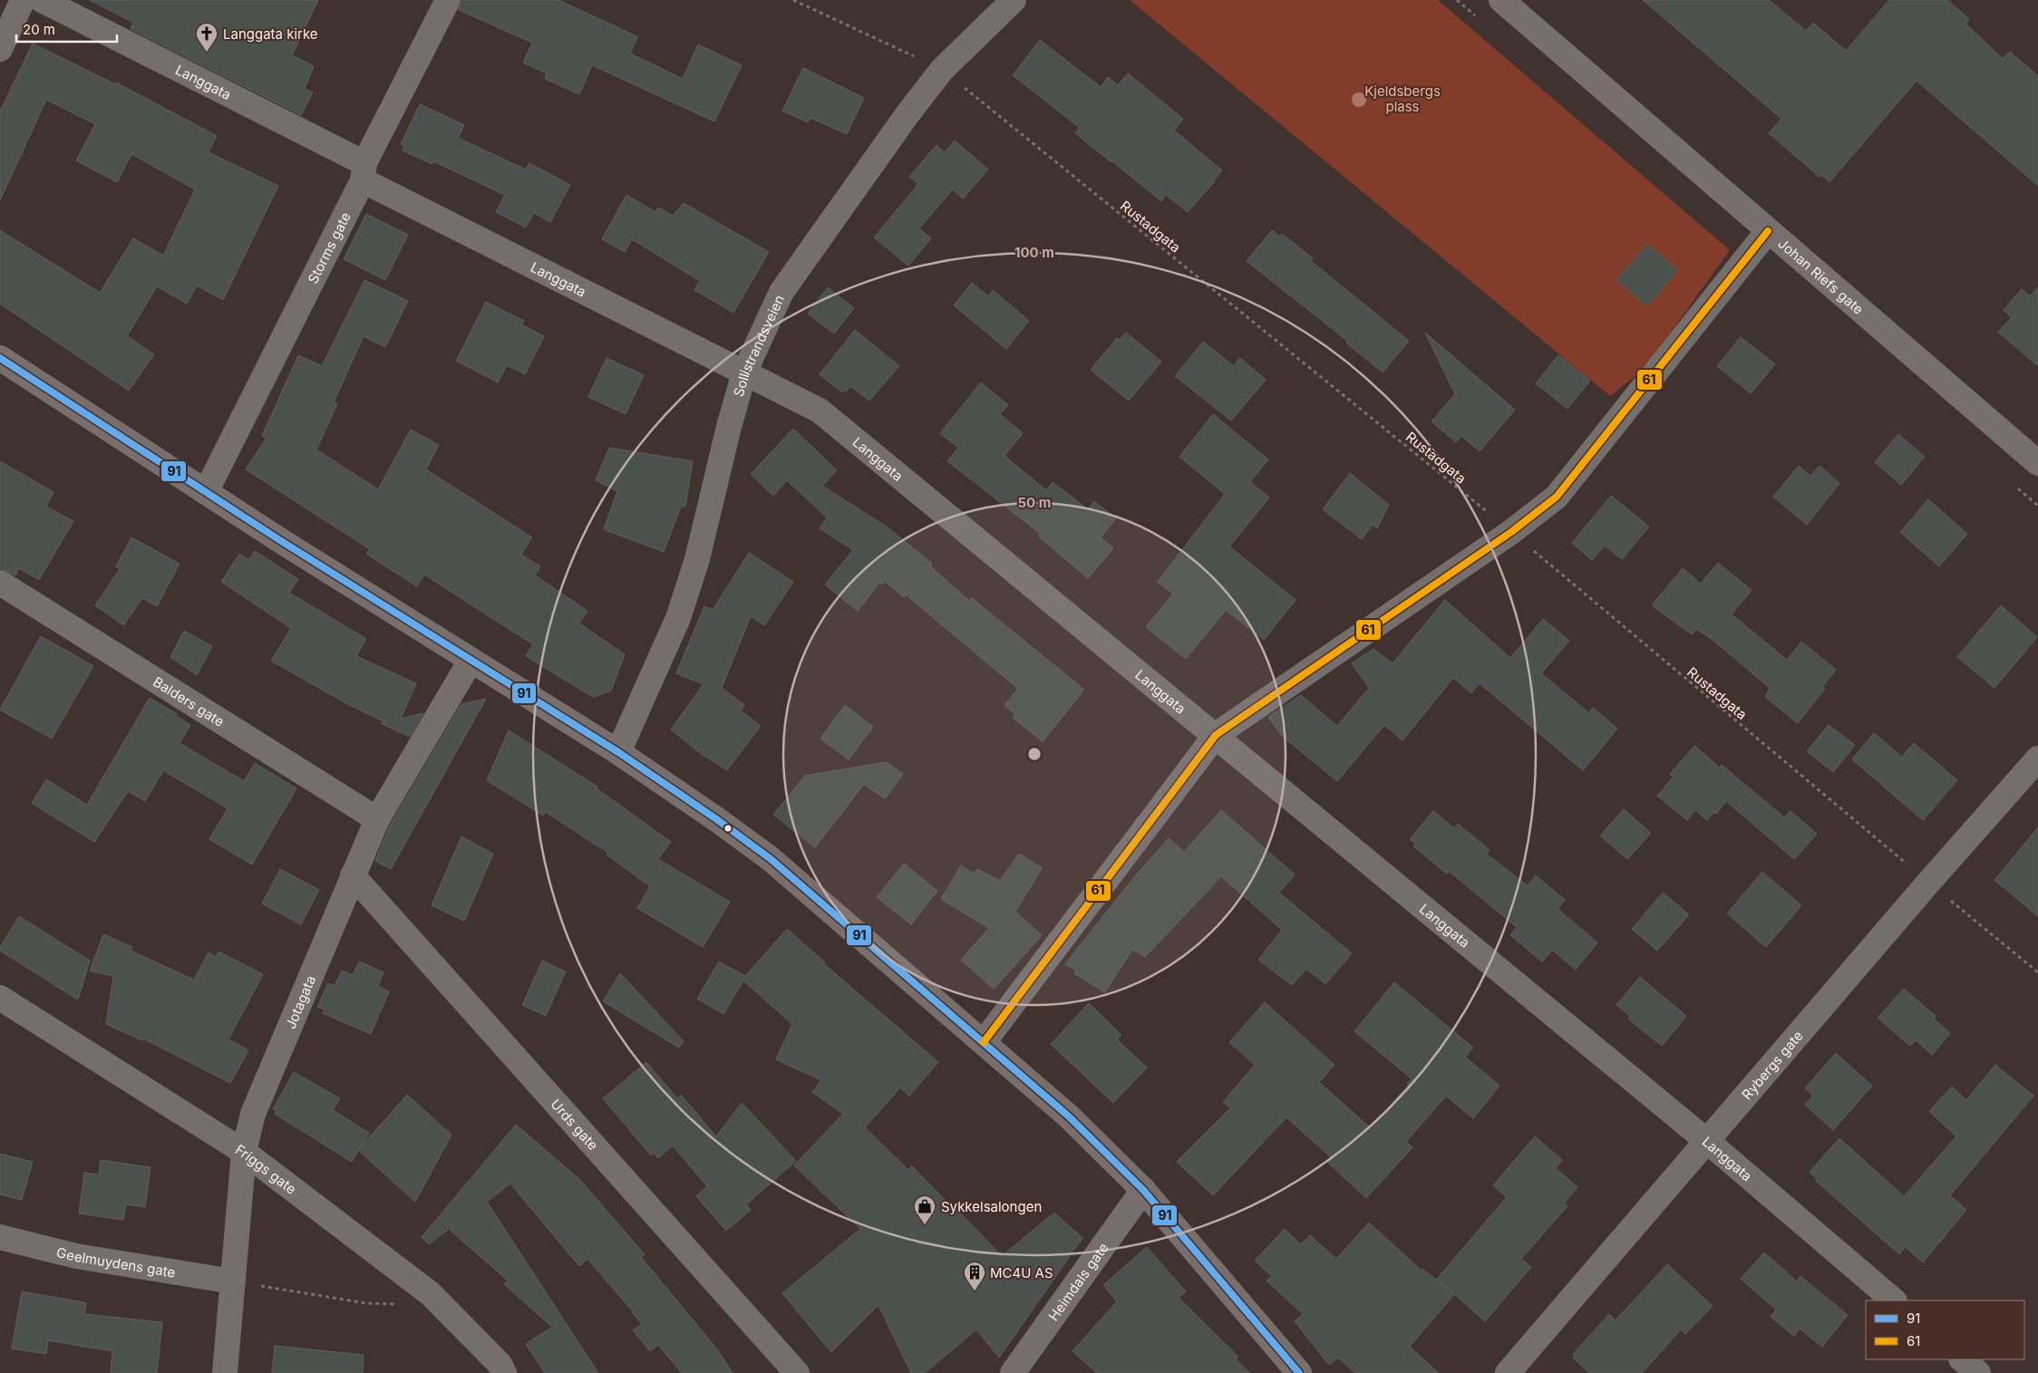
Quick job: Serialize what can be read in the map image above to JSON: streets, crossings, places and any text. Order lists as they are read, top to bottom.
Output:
{
  "streets": {
    "main road": ["Johan Riefs gate"],
    "street": [
      "Langgata",
      "Storms gate",
      "Sollistrandsveien",
      "Balders gate",
      "Jotagata",
      "Rybergs gate",
      "Urds gate",
      "Friggs gate",
      "Geelmuydens gate",
      "Heimdals gate"
    ],
    "path": ["Rustadgata"]
  },
  "crossings": [
    ["Langgata", "Storms gate"],
    ["Langgata", "Sollistrandsveien"],
    ["Langgata", "Rybergs gate"],
    ["Rustadgata", "Sollistrandsveien"],
    ["Rustadgata", "Rybergs gate"],
    ["Balders gate", "Jotagata"],
    ["Jotagata", "Urds gate"],
    ["Jotagata", "Friggs gate"],
    ["Jotagata", "Geelmuydens gate"]
  ],
  "parks": ["Kjeldsbergs plass"],
  "places": {
    "church": ["Langgata kirke"],
    "shop": ["Sykkelsalongen"],
    "building": ["MC4U AS"]
  },
  "lines": ["transit line 61", "transit line 91"],
  "legend": ["91", "61"],
  "scale_bar": "20 m",
  "rings": ["100 m", "50 m"]
}
